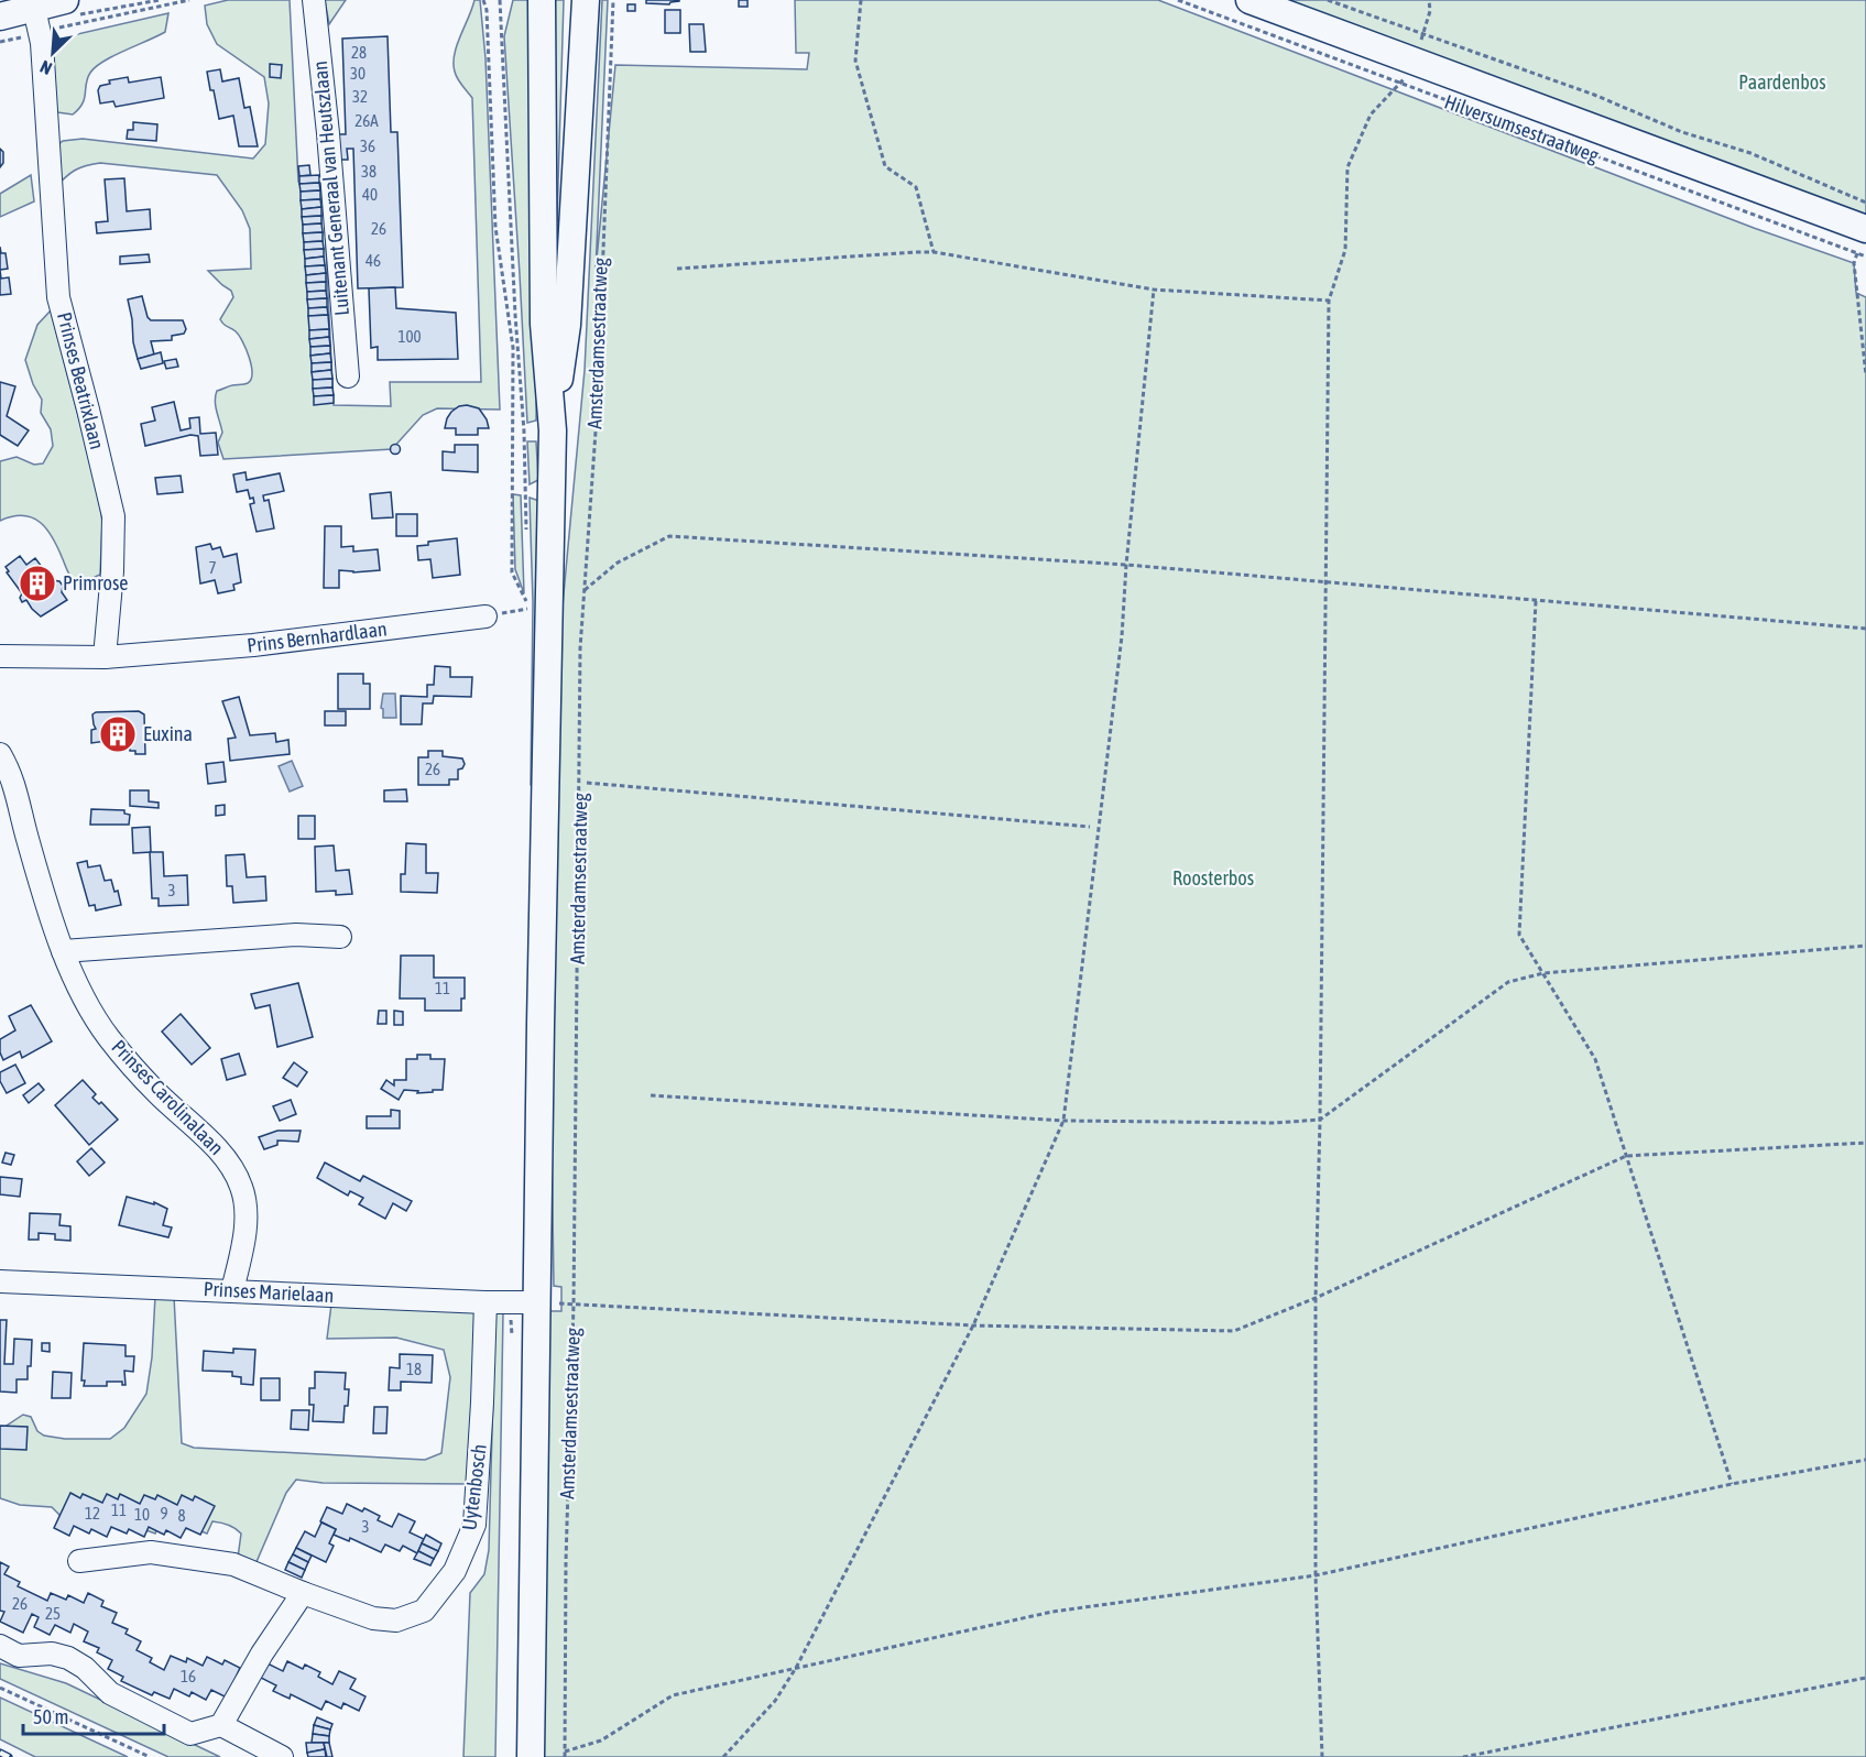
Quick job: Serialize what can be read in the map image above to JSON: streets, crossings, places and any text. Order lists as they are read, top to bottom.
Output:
{
  "streets": {
    "main road": ["Hilversumsestraatweg", "Amsterdamsestraatweg"],
    "street": [
      "Luitenant Generaal van Heutszlaan",
      "Prinses Beatrixlaan",
      "Prins Bernhardlaan",
      "Prinses Carolinalaan",
      "Prinses Marielaan",
      "Uytenbosch"
    ]
  },
  "crossings": [
    ["Amsterdamsestraatweg", "Prinses Marielaan"],
    ["Prinses Beatrixlaan", "Prins Bernhardlaan"],
    ["Prinses Carolinalaan", "Prinses Marielaan"],
    ["Prinses Marielaan", "Uytenbosch"]
  ],
  "parks": ["Paardenbos", "Roosterbos"],
  "places": {
    "building": ["Primrose", "Euxina"]
  },
  "house_numbers": [
    "28",
    "30",
    "32",
    "26A",
    "36",
    "38",
    "40",
    "26",
    "46",
    "100",
    "7",
    "26",
    "3",
    "11",
    "18",
    "11",
    "12",
    "9",
    "10",
    "8",
    "3",
    "26",
    "25",
    "16"
  ],
  "scale_bar": "50 m",
  "north": "bottom left"
}
